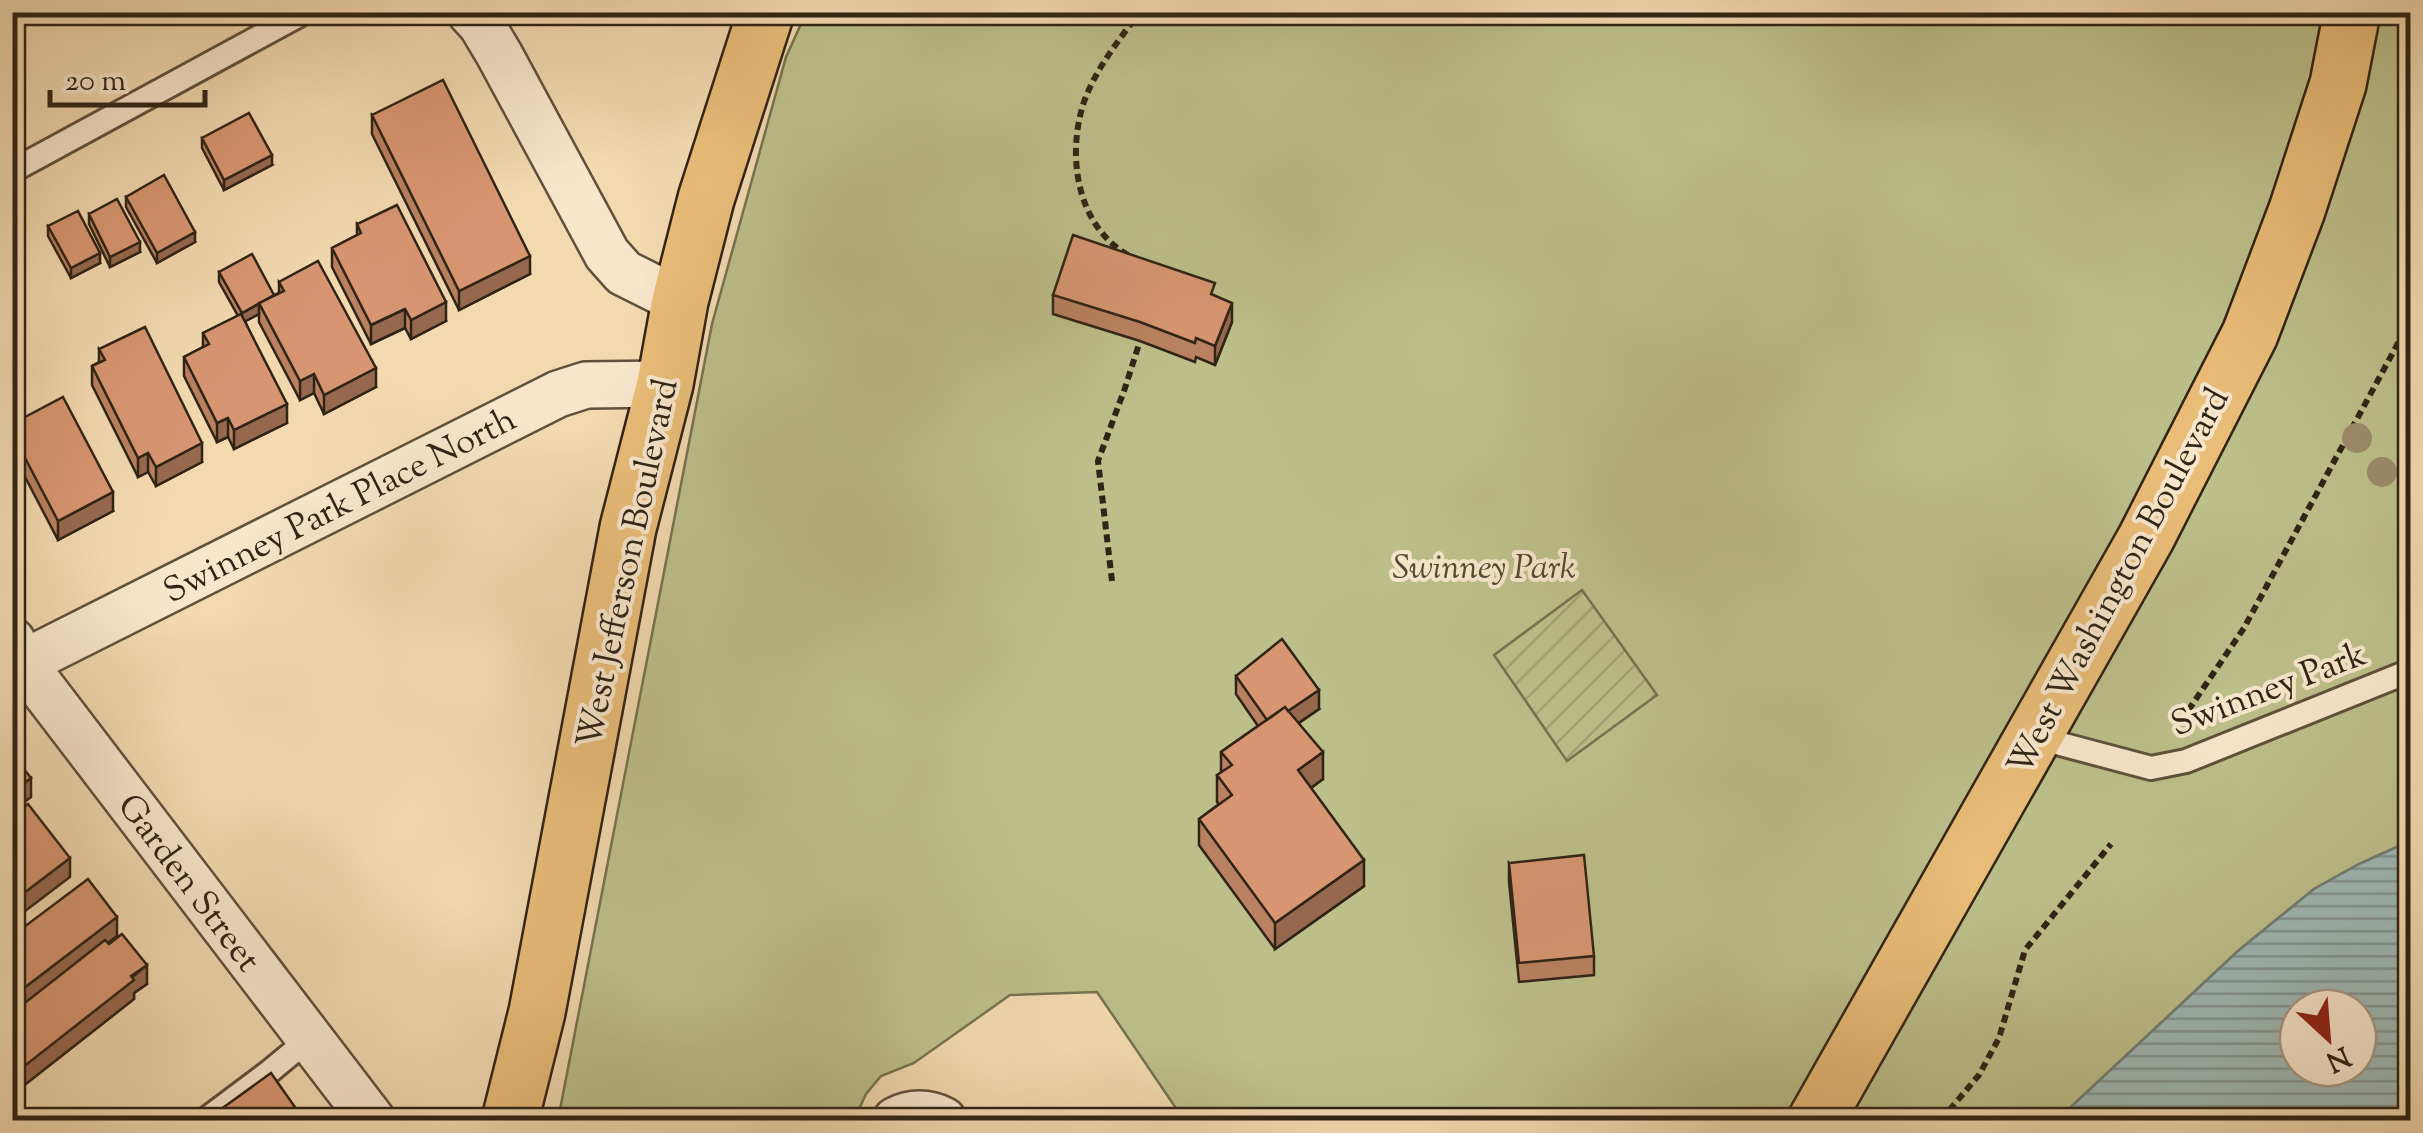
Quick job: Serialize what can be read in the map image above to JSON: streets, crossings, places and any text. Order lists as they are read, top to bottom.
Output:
{
  "streets": {
    "main road": ["West Jefferson Boulevard", "West Washington Boulevard"],
    "street": ["Swinney Park Place North", "Garden Street"],
    "lane": ["Swinney Park"]
  },
  "crossings": [
    ["Swinney Park Place North", "West Jefferson Boulevard"],
    ["Swinney Park Place North", "Garden Street"],
    ["West Washington Boulevard", "Swinney Park"]
  ],
  "parks": ["Swinney Park"],
  "scale_bar": "20 m",
  "north": "bottom right"
}
